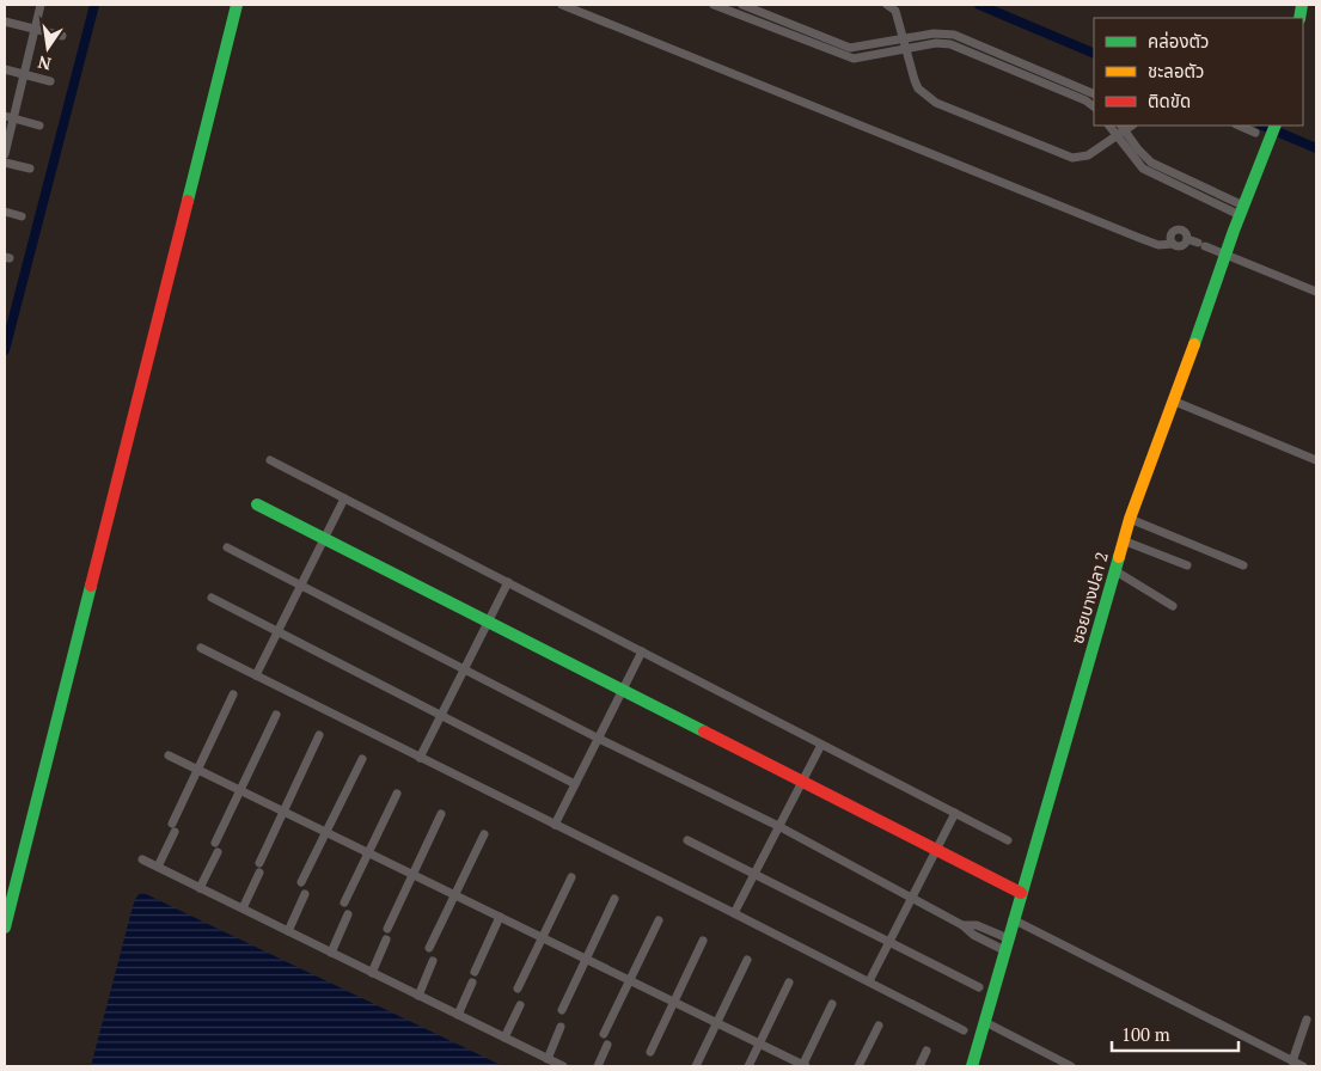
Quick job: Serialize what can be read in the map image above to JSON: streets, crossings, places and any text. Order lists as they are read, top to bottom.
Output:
{
  "streets": {
    "street": ["ซอยบางปลา 2"]
  },
  "legend": ["คล่องตัว", "ชะลอตัว", "ติดขัด"],
  "scale_bar": "100 m",
  "north": "bottom"
}
